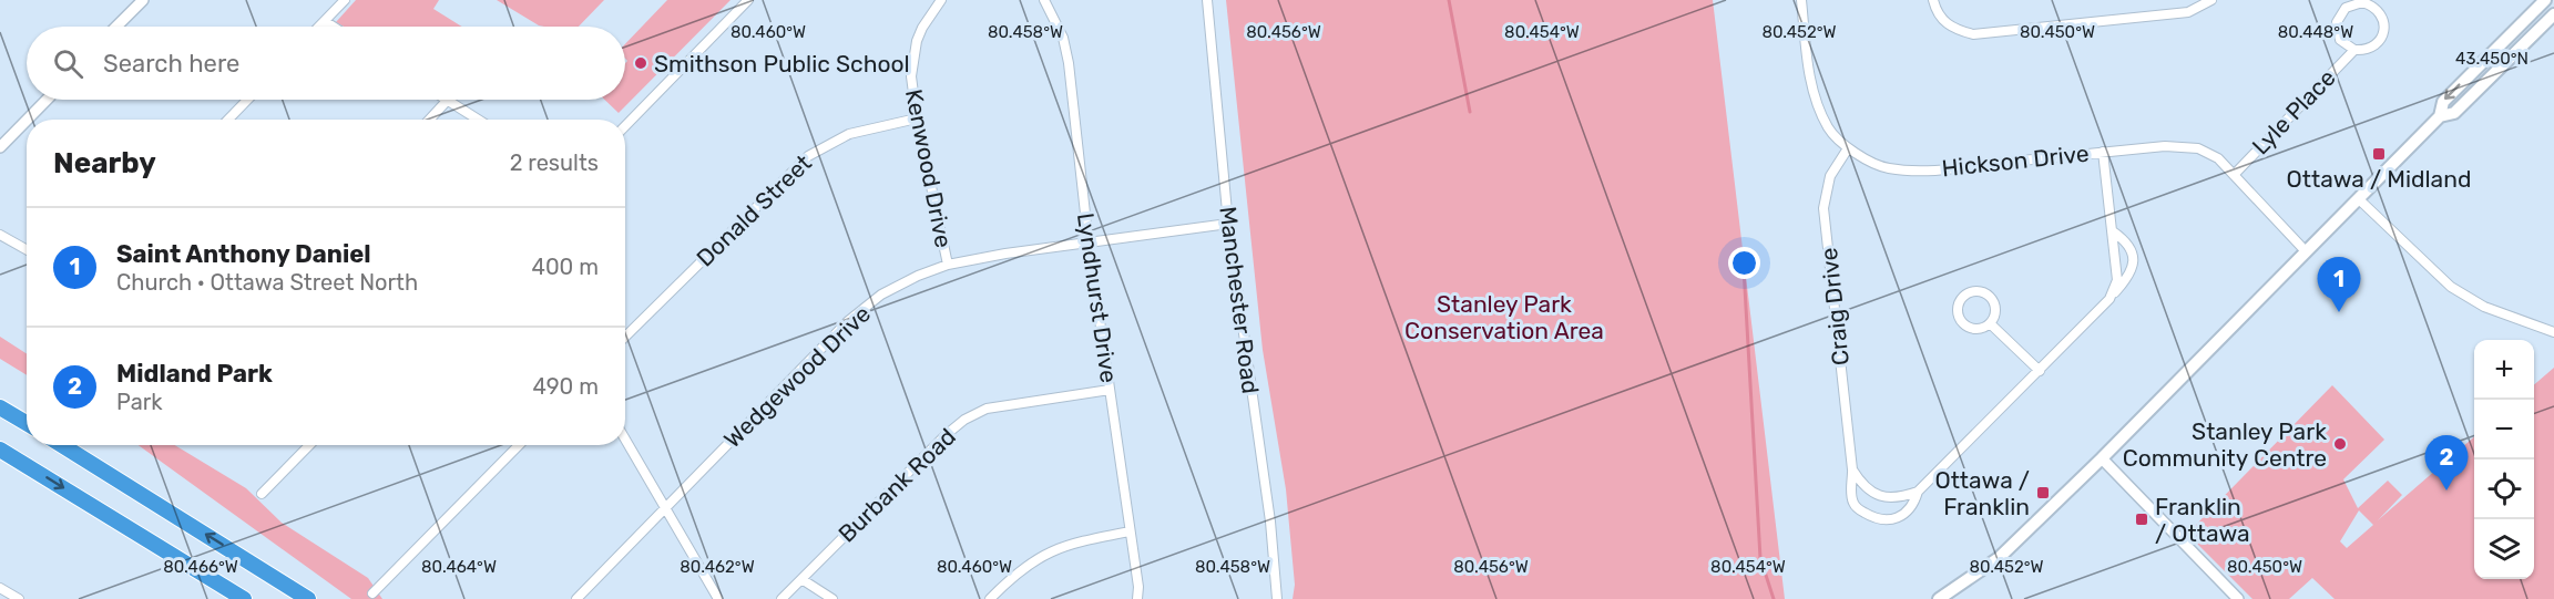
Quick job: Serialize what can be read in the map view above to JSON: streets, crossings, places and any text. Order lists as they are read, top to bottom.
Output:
{
  "streets": {
    "street": [
      "Lyle Place",
      "Hickson Drive",
      "Kenwood Drive",
      "Donald Street",
      "Lyndhurst Drive",
      "Manchester Road",
      "Craig Drive",
      "Wedgewood Drive",
      "Burbank Road"
    ]
  },
  "crossings": [
    ["Lyle Place", "Hickson Drive"],
    ["Hickson Drive", "Craig Drive"],
    ["Kenwood Drive", "Donald Street"],
    ["Kenwood Drive", "Wedgewood Drive"],
    ["Lyndhurst Drive", "Wedgewood Drive"],
    ["Lyndhurst Drive", "Burbank Road"],
    ["Manchester Road", "Wedgewood Drive"]
  ],
  "parks": ["Stanley Park Conservation Area"],
  "places": {
    "other": ["Smithson Public School", "Stanley Park Community Centre"],
    "transit": ["Ottawa / Midland", "Ottawa / Franklin", "Franklin / Ottawa"]
  },
  "page": {
    "search": "Search here",
    "heading": ["Nearby", "2 results"],
    "list": [
      {
        "mark": "1",
        "name": "Saint Anthony Daniel",
        "note": "Church · Ottawa Street North",
        "value": "400 m"
      },
      {
        "mark": "2",
        "name": "Midland Park",
        "note": "Park",
        "value": "490 m"
      }
    ],
    "pins": ["1", "2"],
    "map_buttons": ["+", "−"]
  },
  "coordinates": [
    "80.452°W",
    "80.448°W",
    "80.460°W",
    "80.458°W",
    "80.456°W",
    "80.454°W",
    "80.450°W",
    "43.450°N",
    "80.466°W",
    "80.464°W",
    "80.462°W"
  ]
}
